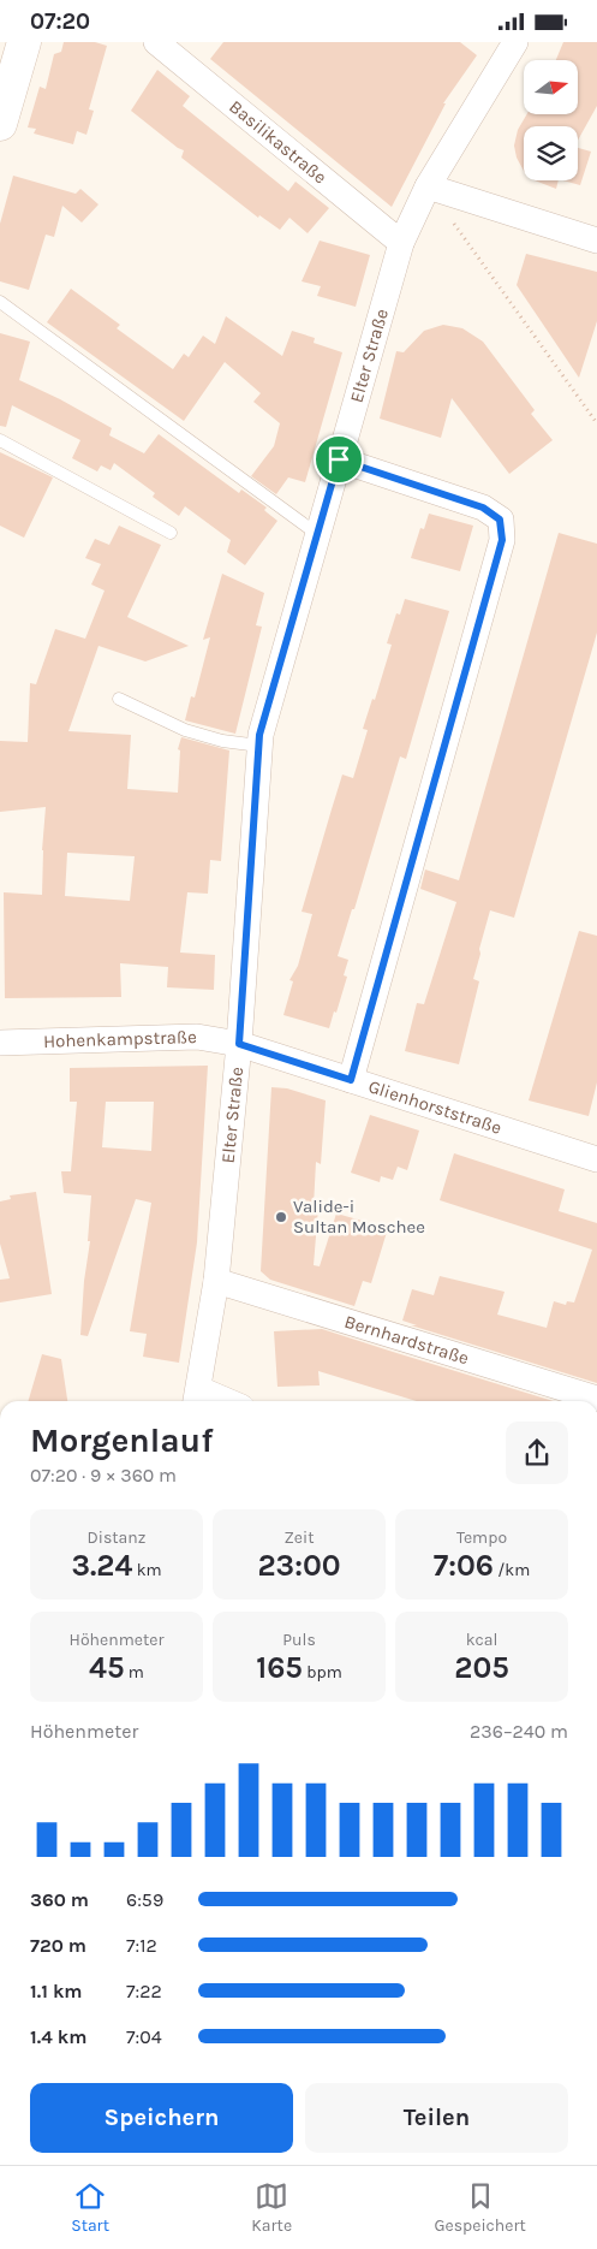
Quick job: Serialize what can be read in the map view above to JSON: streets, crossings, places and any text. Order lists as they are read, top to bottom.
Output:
{
  "streets": {
    "street": [
      "Basilikastraße",
      "Elter Straße",
      "Hohenkampstraße",
      "Glienhorststraße",
      "Bernhardstraße"
    ]
  },
  "crossings": [
    ["Basilikastraße", "Elter Straße"],
    ["Elter Straße", "Hohenkampstraße"],
    ["Elter Straße", "Glienhorststraße"],
    ["Elter Straße", "Bernhardstraße"],
    ["Hohenkampstraße", "Glienhorststraße"]
  ],
  "places": ["Valide-i Sultan Moschee"],
  "north": "right",
  "page": {
    "status": "07:20",
    "heading": ["Morgenlauf", "07:20 · 9 × 360 m"],
    "stats": [
      ["Distanz", "3.24 km"],
      ["Zeit", "23:00"],
      ["Tempo", "7:06 /km"],
      ["Höhenmeter", "45 m"],
      ["Puls", "165 bpm"],
      ["kcal", "205"]
    ],
    "chart": ["Höhenmeter", "236–240 m"],
    "list": [
      {
        "name": "360 m",
        "note": "6:59"
      },
      {
        "name": "720 m",
        "note": "7:12"
      },
      {
        "name": "1.1 km",
        "note": "7:22"
      },
      {
        "name": "1.4 km",
        "note": "7:04"
      }
    ],
    "buttons": ["Speichern", "Teilen"],
    "tabs": ["Start", "Karte", "Gespeichert"]
  }
}
